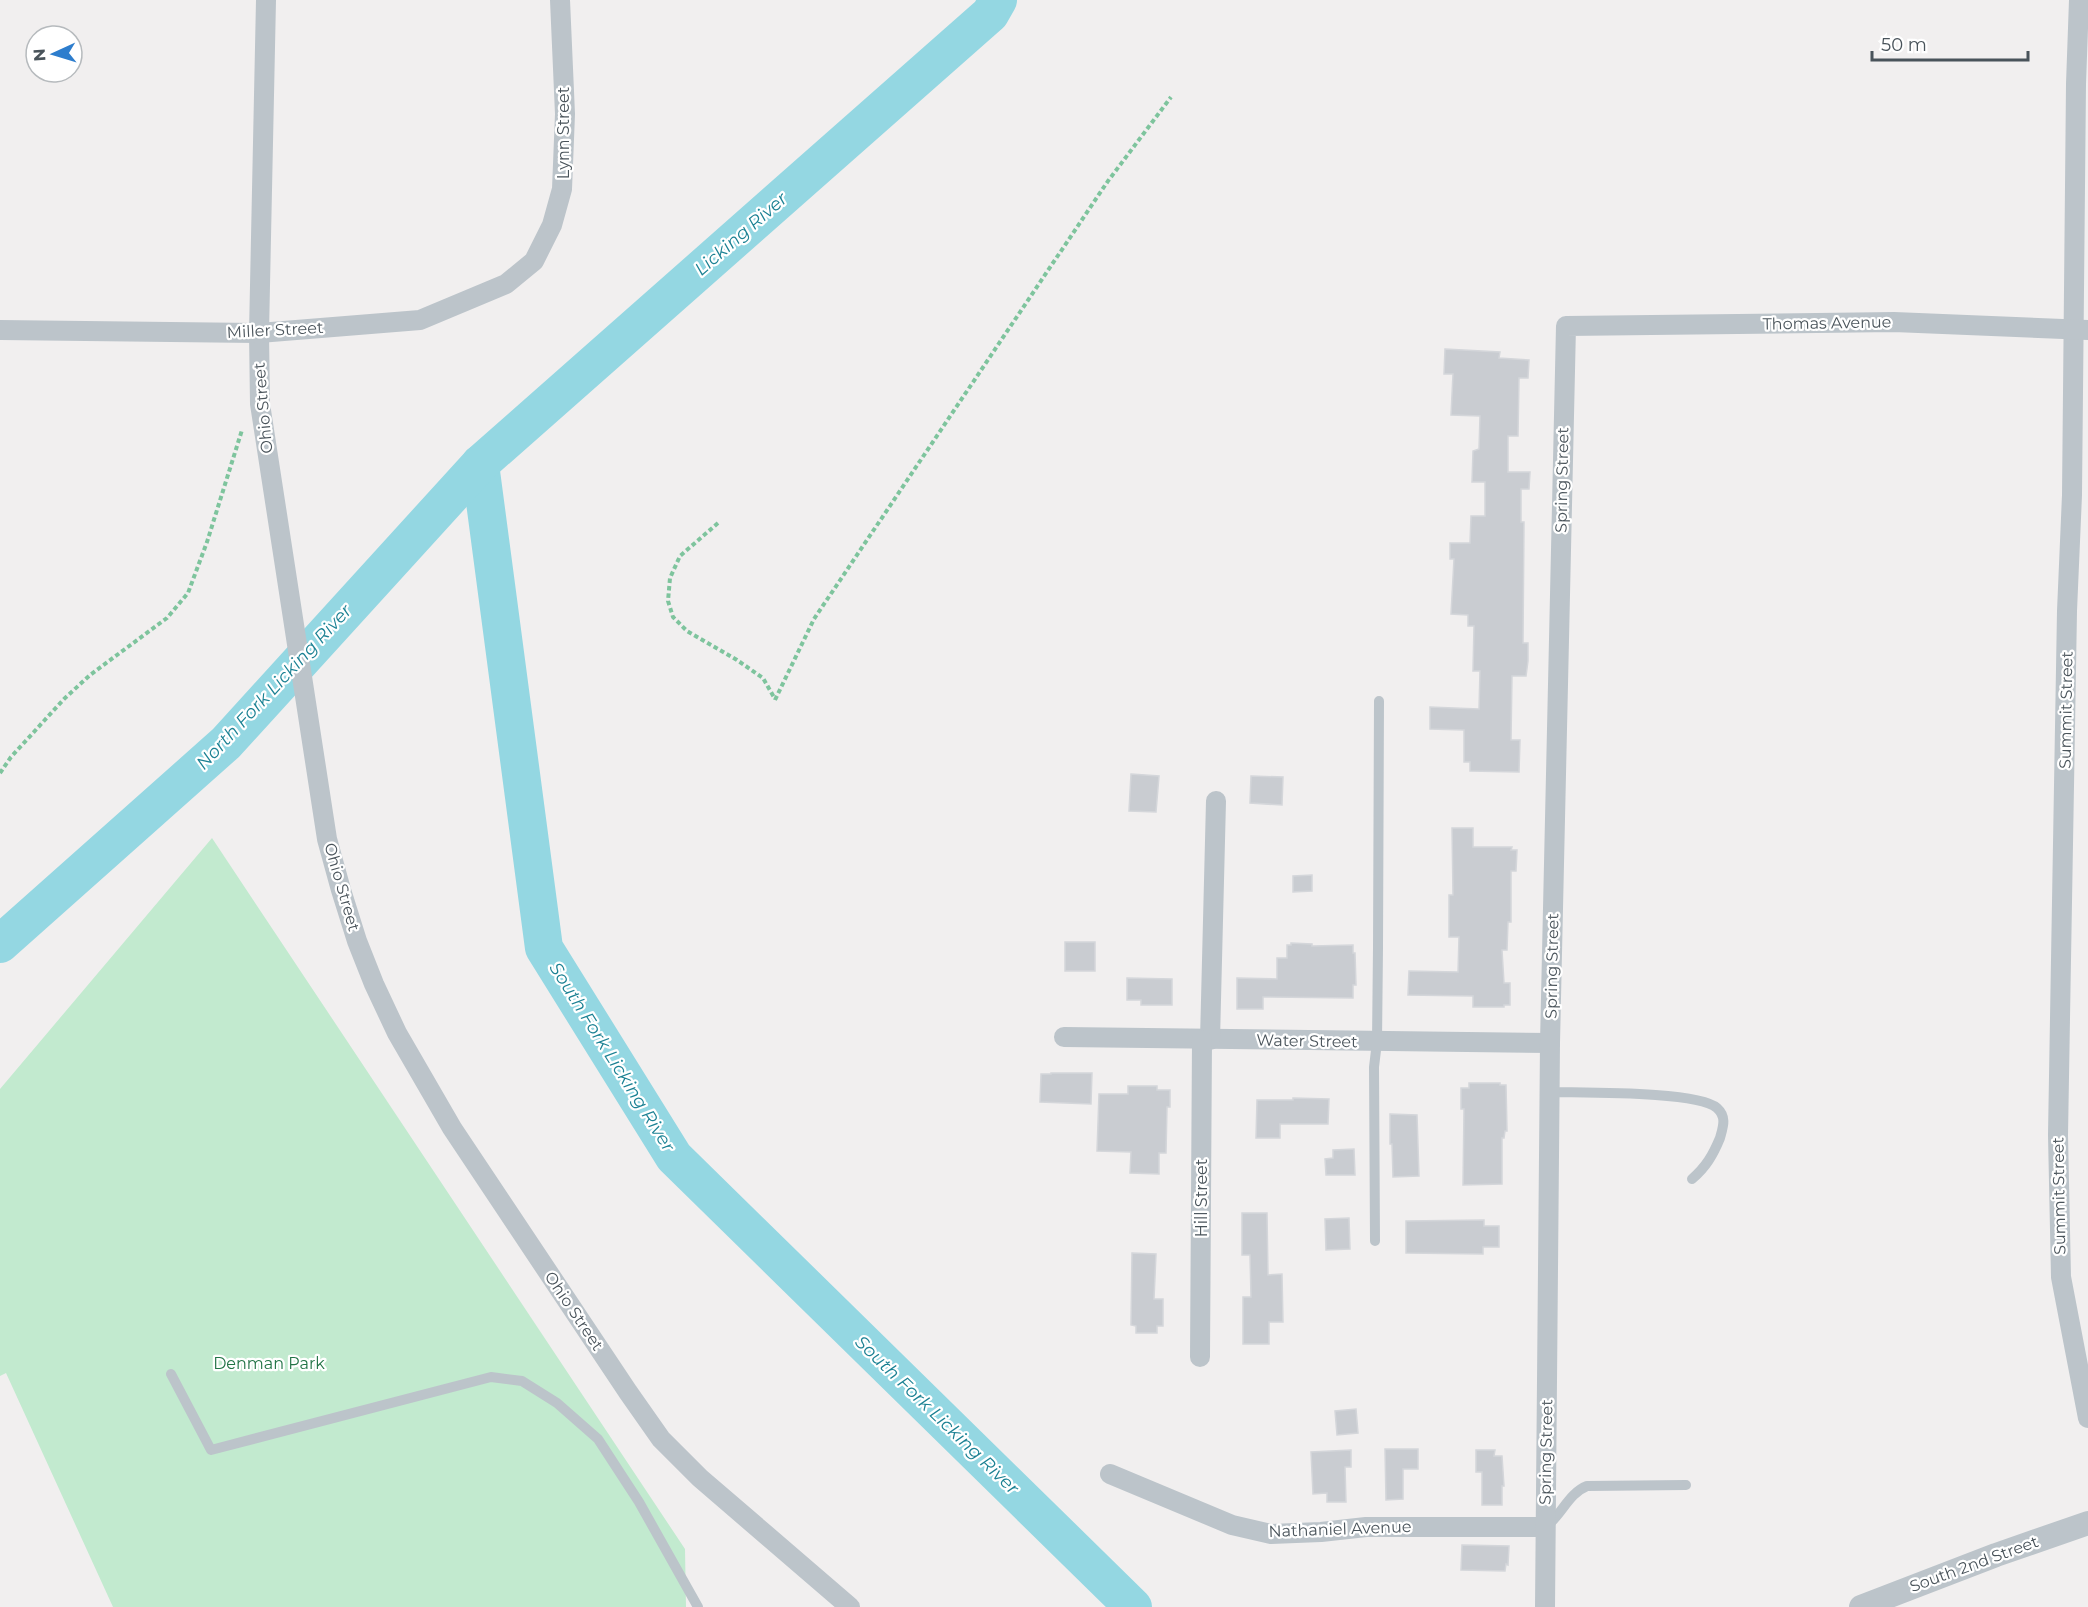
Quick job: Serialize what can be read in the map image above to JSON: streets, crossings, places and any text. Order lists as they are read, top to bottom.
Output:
{
  "streets": {
    "street": [
      "Lynn Street",
      "Thomas Avenue",
      "Miller Street",
      "Ohio Street",
      "Spring Street",
      "Summit Street",
      "Water Street",
      "Hill Street",
      "Nathaniel Avenue",
      "South 2nd Street"
    ]
  },
  "crossings": [
    ["Lynn Street", "Miller Street"],
    ["Thomas Avenue", "Spring Street"],
    ["Thomas Avenue", "Summit Street"],
    ["Miller Street", "Ohio Street"],
    ["Spring Street", "Water Street"],
    ["Spring Street", "Nathaniel Avenue"],
    ["Water Street", "Hill Street"]
  ],
  "water": ["Licking River", "North Fork Licking River", "South Fork Licking River"],
  "parks": ["Denman Park"],
  "scale_bar": "50 m",
  "north": "left"
}
